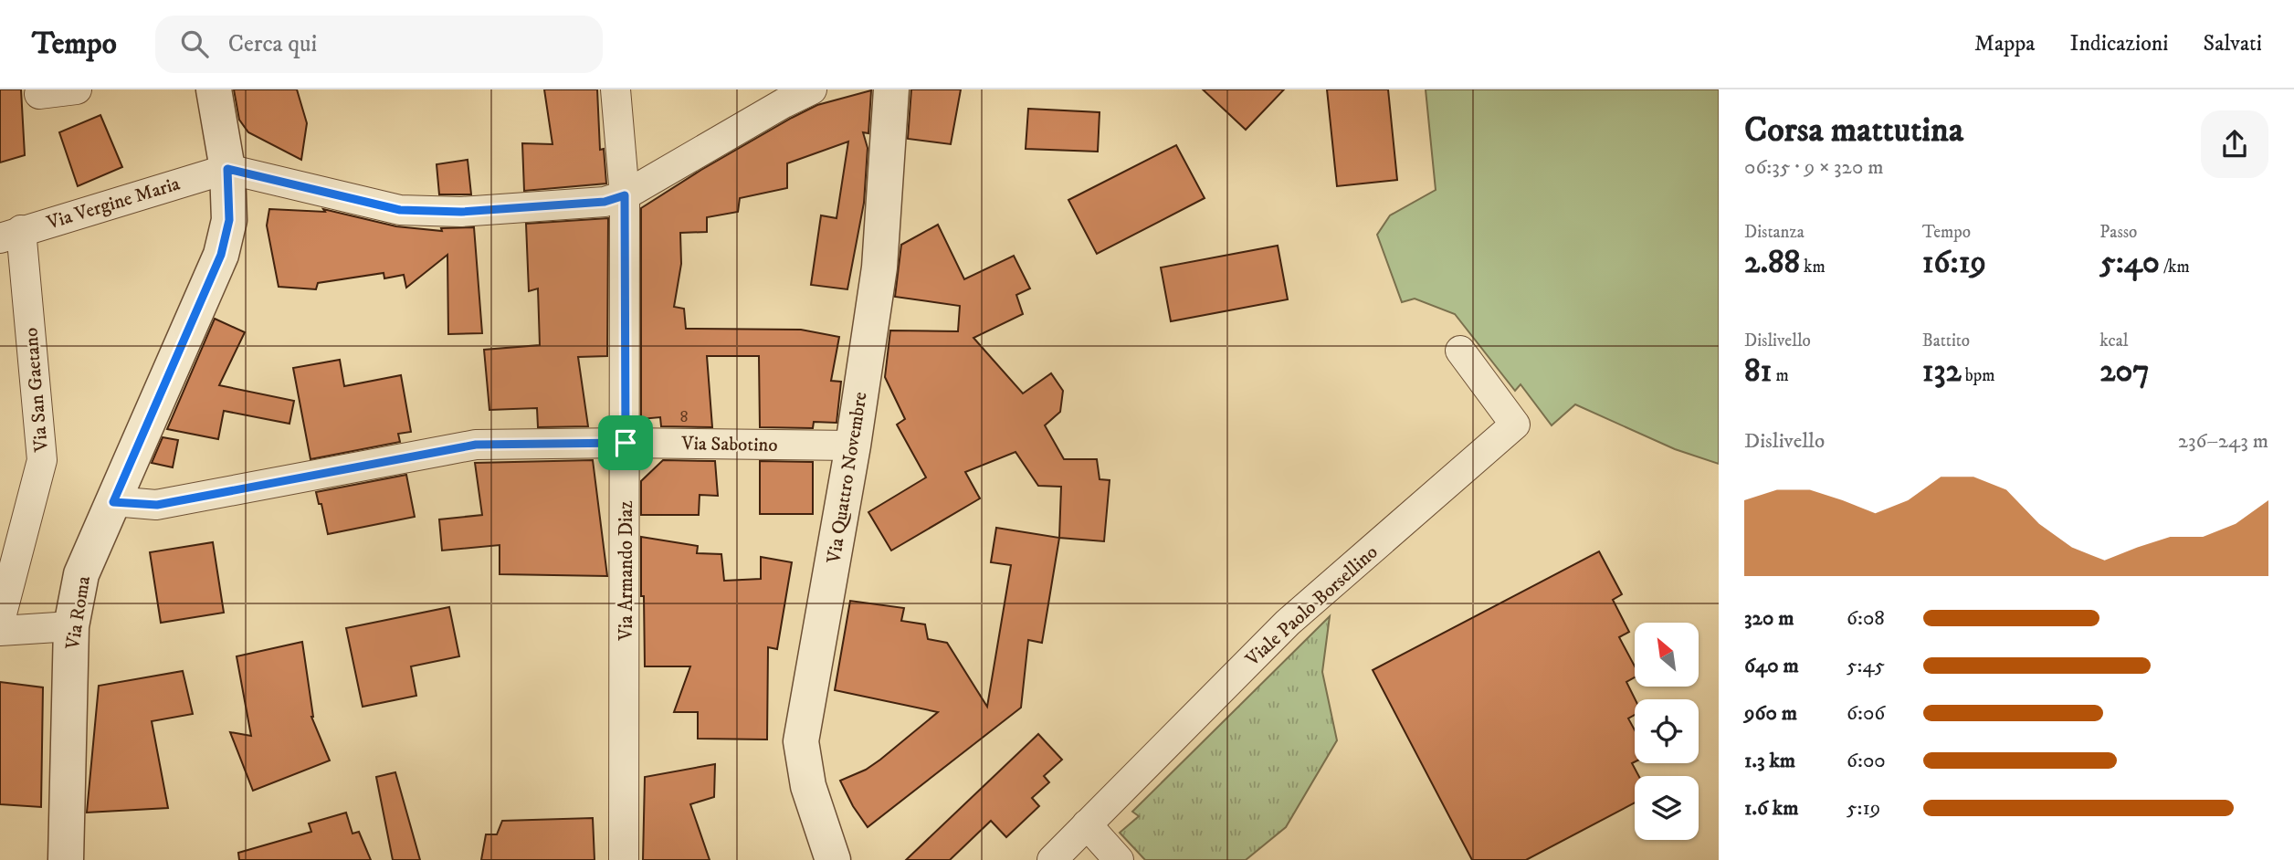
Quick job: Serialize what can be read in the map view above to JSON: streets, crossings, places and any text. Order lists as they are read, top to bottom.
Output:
{
  "streets": {
    "street": [
      "Via Vergine Maria",
      "Via San Gaetano",
      "Via Sabotino",
      "Via Quattro Novembre",
      "Via Armando Diaz",
      "Viale Paolo Borsellino",
      "Via Roma"
    ]
  },
  "crossings": [
    ["Via Vergine Maria", "Via San Gaetano"],
    ["Via Vergine Maria", "Via Roma"],
    ["Via Sabotino", "Via Quattro Novembre"],
    ["Via Sabotino", "Via Armando Diaz"],
    ["Via Sabotino", "Via Roma"]
  ],
  "house_numbers": ["8"],
  "north": "top left",
  "page": {
    "header": "Tempo",
    "search": "Cerca qui",
    "nav": ["Mappa", "Indicazioni", "Salvati"],
    "heading": ["Corsa mattutina", "06:35 · 9 × 320 m"],
    "stats": [
      ["Distanza", "2.88 km"],
      ["Tempo", "16:19"],
      ["Passo", "5:40 /km"],
      ["Dislivello", "81 m"],
      ["Battito", "132 bpm"],
      ["kcal", "207"]
    ],
    "chart": ["Dislivello", "236–243 m"],
    "list": [
      {
        "name": "320 m",
        "note": "6:08"
      },
      {
        "name": "640 m",
        "note": "5:45"
      },
      {
        "name": "960 m",
        "note": "6:06"
      },
      {
        "name": "1.3 km",
        "note": "6:00"
      },
      {
        "name": "1.6 km",
        "note": "5:19"
      }
    ]
  }
}
